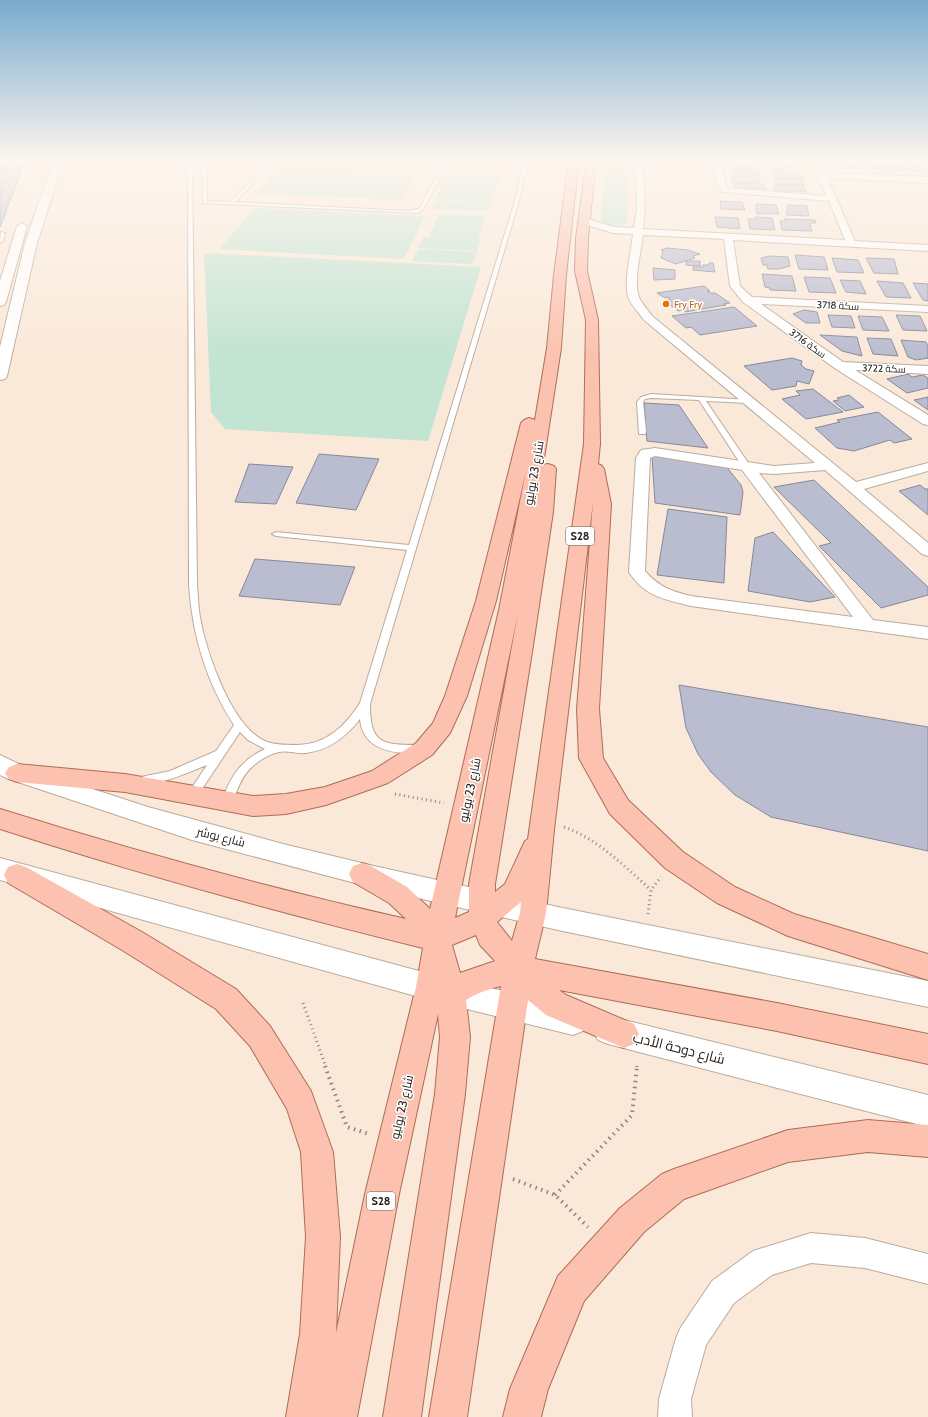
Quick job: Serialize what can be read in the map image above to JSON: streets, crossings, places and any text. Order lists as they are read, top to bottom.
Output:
{
  "streets": {
    "main road": ["شارع 23 يوليو", "S28"],
    "street": [
      "سكة 3718",
      "سكة 3716",
      "سكة 3722",
      "شارع بوشر",
      "شارع دوحة الأدب"
    ]
  },
  "crossings": [
    ["سكة 3718", "سكة 3716"],
    ["سكة 3716", "سكة 3722"],
    ["شارع 23 يوليو", "شارع بوشر"],
    ["شارع 23 يوليو", "شارع دوحة الأدب"],
    ["S28", "شارع دوحة الأدب"]
  ],
  "places": ["Fry Fry"]
}
